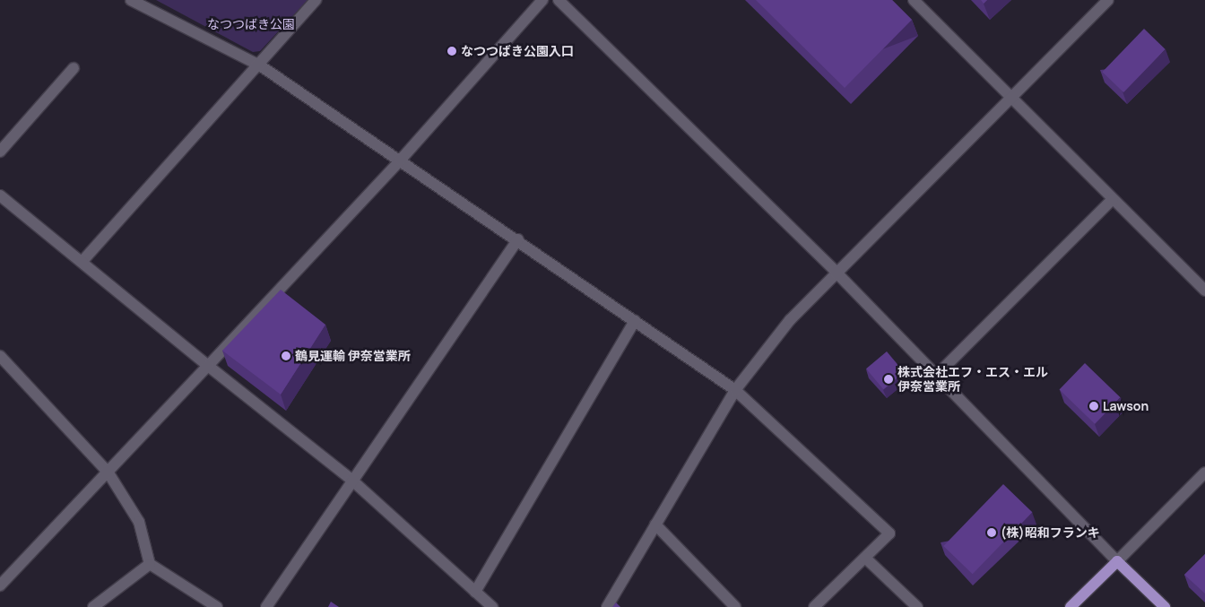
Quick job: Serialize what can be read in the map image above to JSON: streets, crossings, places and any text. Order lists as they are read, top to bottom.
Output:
{
  "parks": ["なつつばき公園"],
  "places": [
    "なつつばき公園入口",
    "鶴見運輸 伊奈営業所",
    "株式会社エフ・エス・エル 伊奈営業所",
    "Lawson",
    "(株)昭和フランキ"
  ]
}
